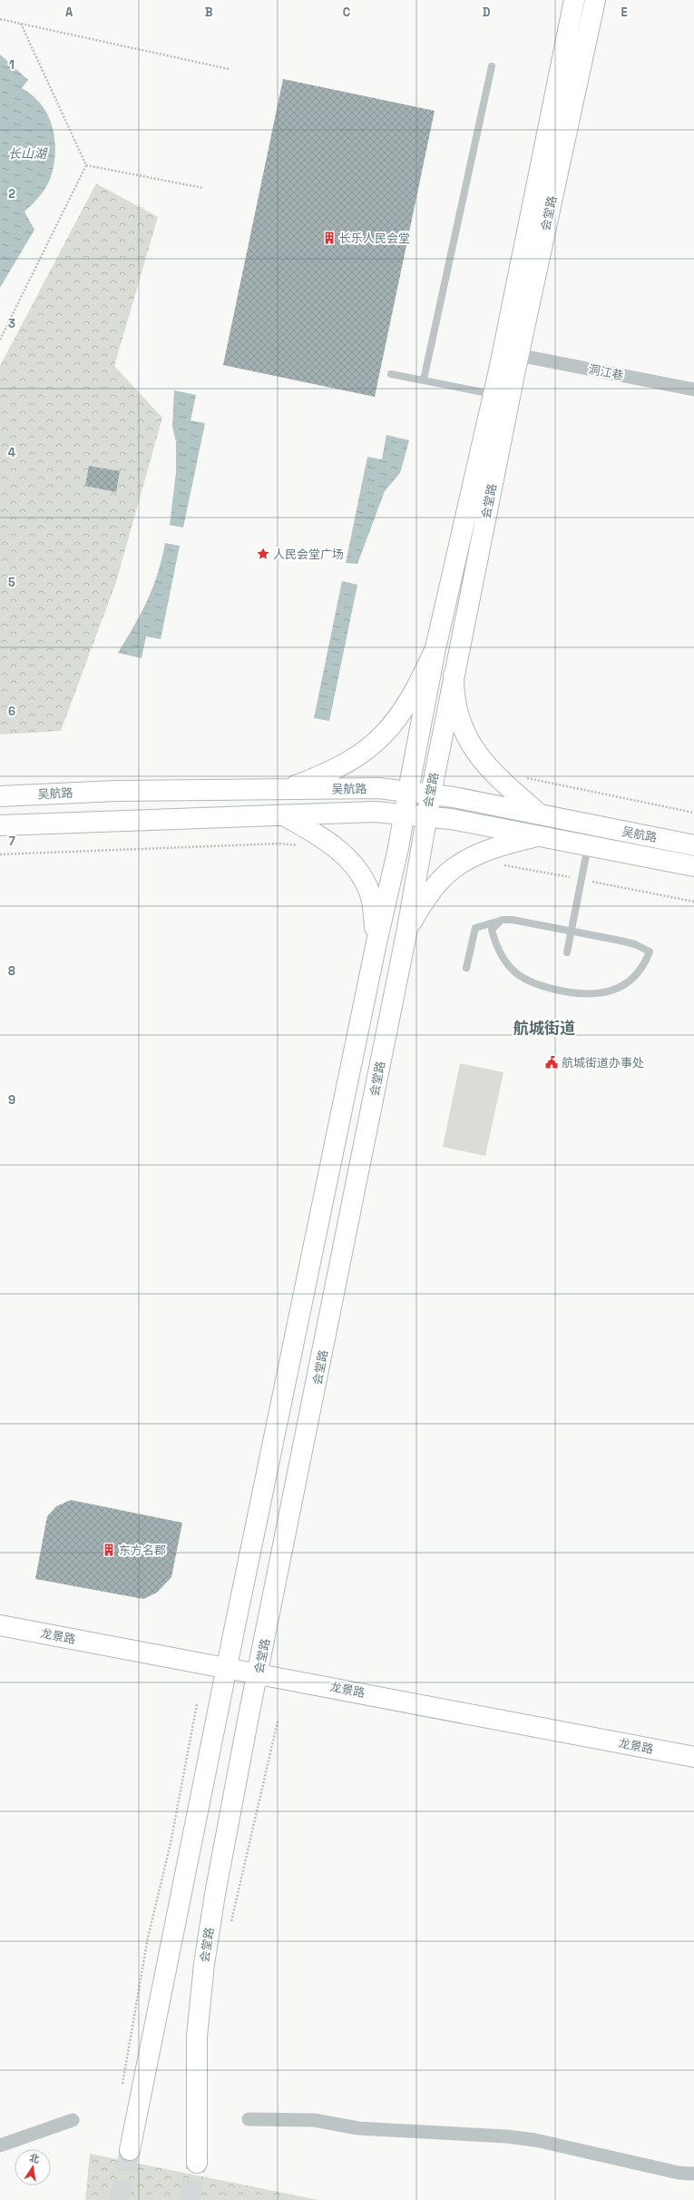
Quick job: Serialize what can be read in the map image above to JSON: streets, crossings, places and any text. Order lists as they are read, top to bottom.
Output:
{
  "streets": {
    "main road": ["会堂路", "吴航路", "龙景路"],
    "street": ["洞江巷"]
  },
  "crossings": [
    ["会堂路", "洞江巷"],
    ["会堂路", "吴航路"],
    ["会堂路", "龙景路"]
  ],
  "districts": ["航城街道"],
  "water": ["长山湖"],
  "places": {
    "building": ["长乐人民会堂", "东方名郡"],
    "place": ["人民会堂广场"],
    "public building": ["航城街道办事处"]
  },
  "north": "top",
  "grid": {
    "columns": [
      "A",
      "B",
      "C",
      "D",
      "E"
    ],
    "rows": [
      "1",
      "2",
      "3",
      "4",
      "5",
      "6",
      "7",
      "8",
      "9"
    ]
  }
}
